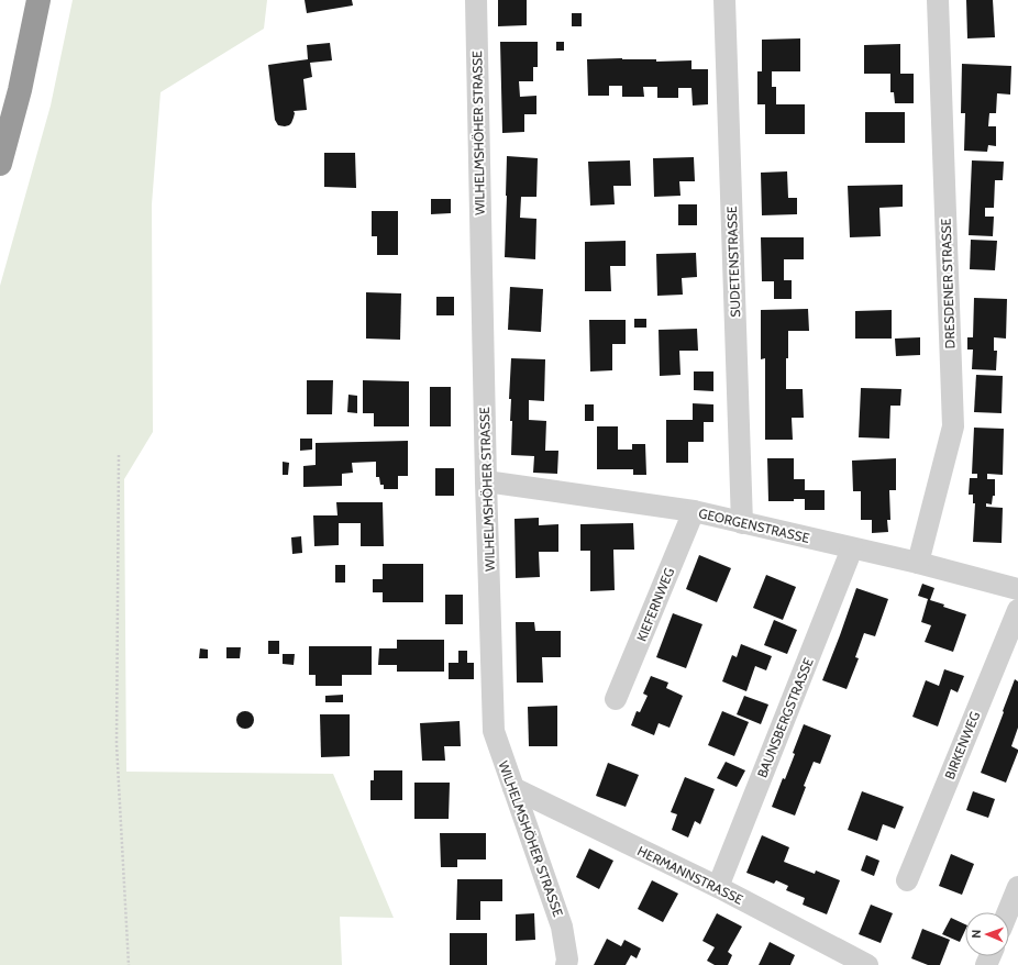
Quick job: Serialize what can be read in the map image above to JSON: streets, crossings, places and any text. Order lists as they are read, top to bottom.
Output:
{
  "streets": {
    "street": [
      "WILHELMSHÖHER STRASSE",
      "SUDETENSTRASSE",
      "DRESDENER STRASSE",
      "GEORGENSTRASSE",
      "KIEFERNWEG",
      "BAUNSBERGSTRASSE",
      "BIRKENWEG",
      "HERMANNSTRASSE"
    ]
  },
  "crossings": [
    ["WILHELMSHÖHER STRASSE", "GEORGENSTRASSE"],
    ["WILHELMSHÖHER STRASSE", "HERMANNSTRASSE"],
    ["SUDETENSTRASSE", "GEORGENSTRASSE"],
    ["DRESDENER STRASSE", "GEORGENSTRASSE"],
    ["GEORGENSTRASSE", "KIEFERNWEG"],
    ["GEORGENSTRASSE", "BAUNSBERGSTRASSE"],
    ["BAUNSBERGSTRASSE", "HERMANNSTRASSE"]
  ],
  "north": "left"
}
